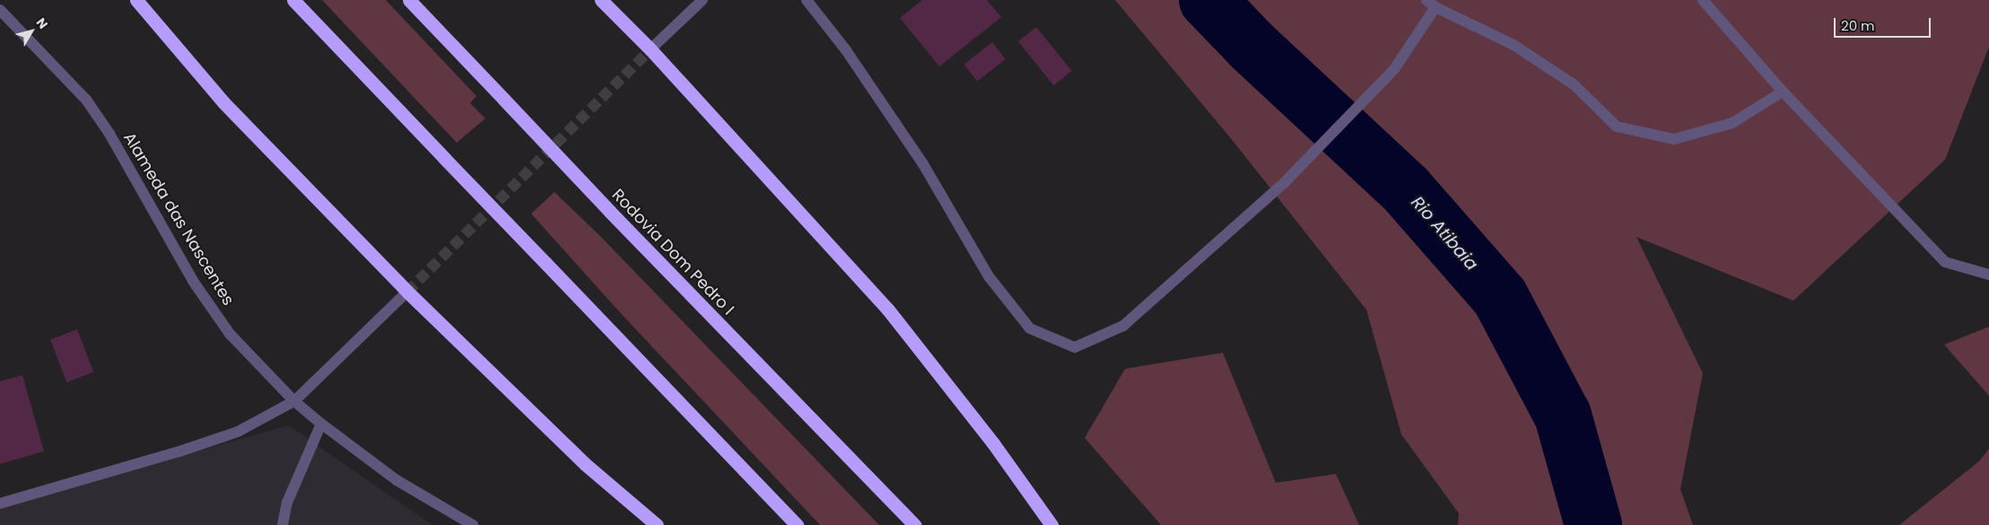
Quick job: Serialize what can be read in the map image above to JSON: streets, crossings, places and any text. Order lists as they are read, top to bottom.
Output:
{
  "streets": {
    "highway": ["Rodovia Dom Pedro I"],
    "street": ["Alameda das Nascentes"]
  },
  "water": ["Rio Atibaia"],
  "scale_bar": "20 m",
  "north": "top right"
}
